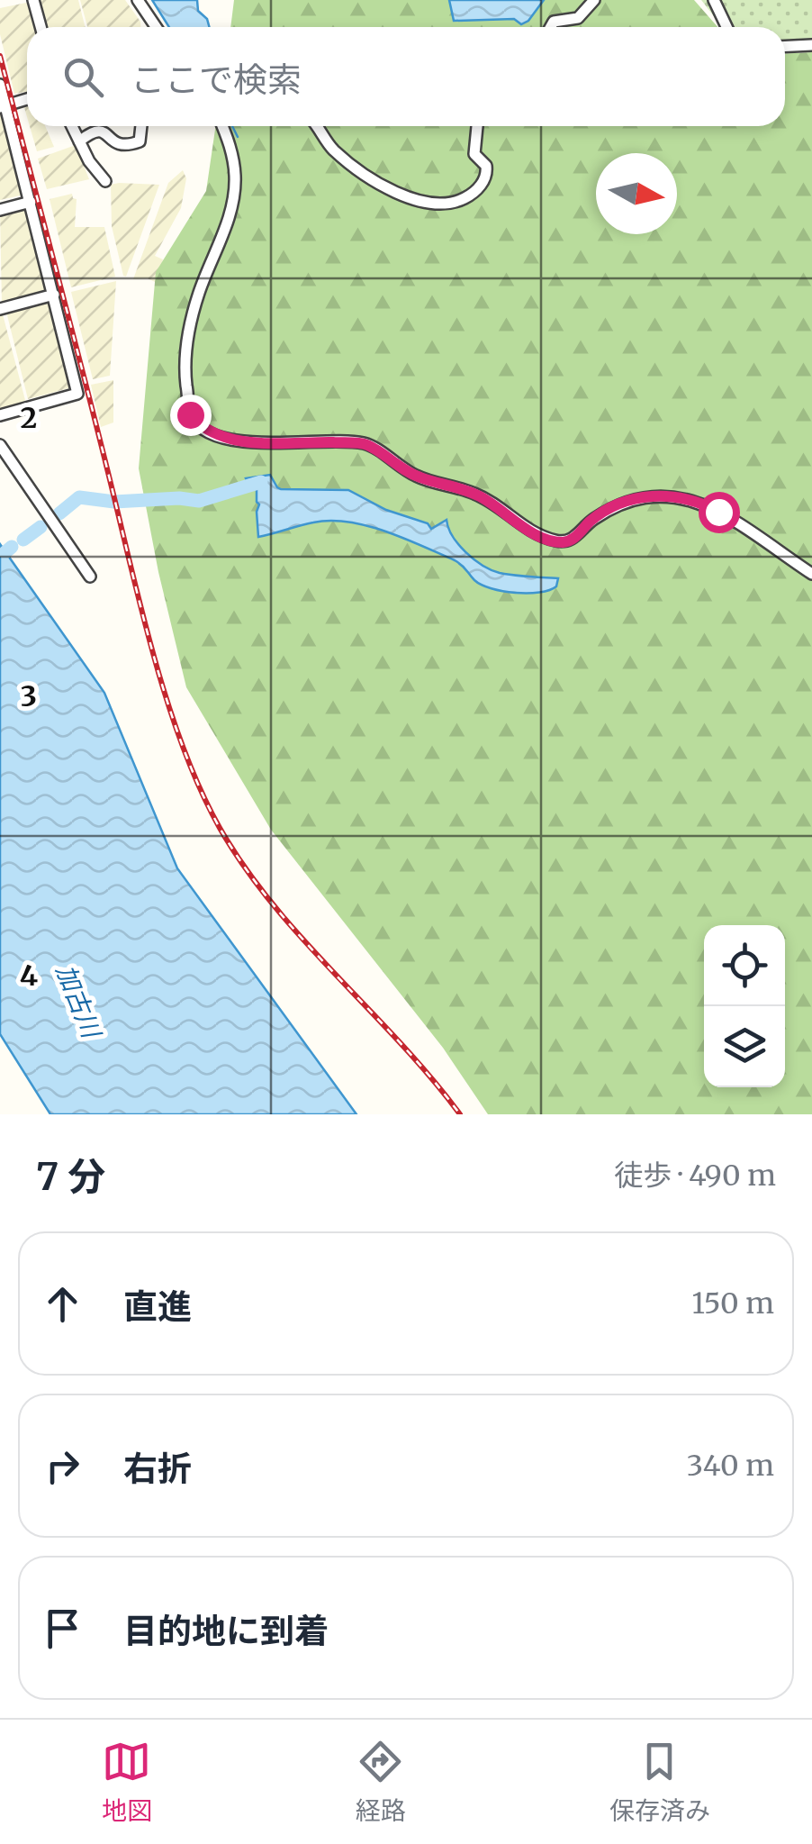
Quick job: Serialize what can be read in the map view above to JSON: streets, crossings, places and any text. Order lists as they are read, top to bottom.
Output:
{
  "water": ["加古川"],
  "north": "right",
  "page": {
    "search": "ここで検索",
    "heading": ["7 分", "徒歩 · 490 m"],
    "list": [
      ["直進", "150 m"],
      ["右折", "340 m"],
      "目的地に到着"
    ],
    "nav": ["地図", "経路", "保存済み"]
  },
  "grid": {
    "rows": ["2", "3", "4"]
  }
}
